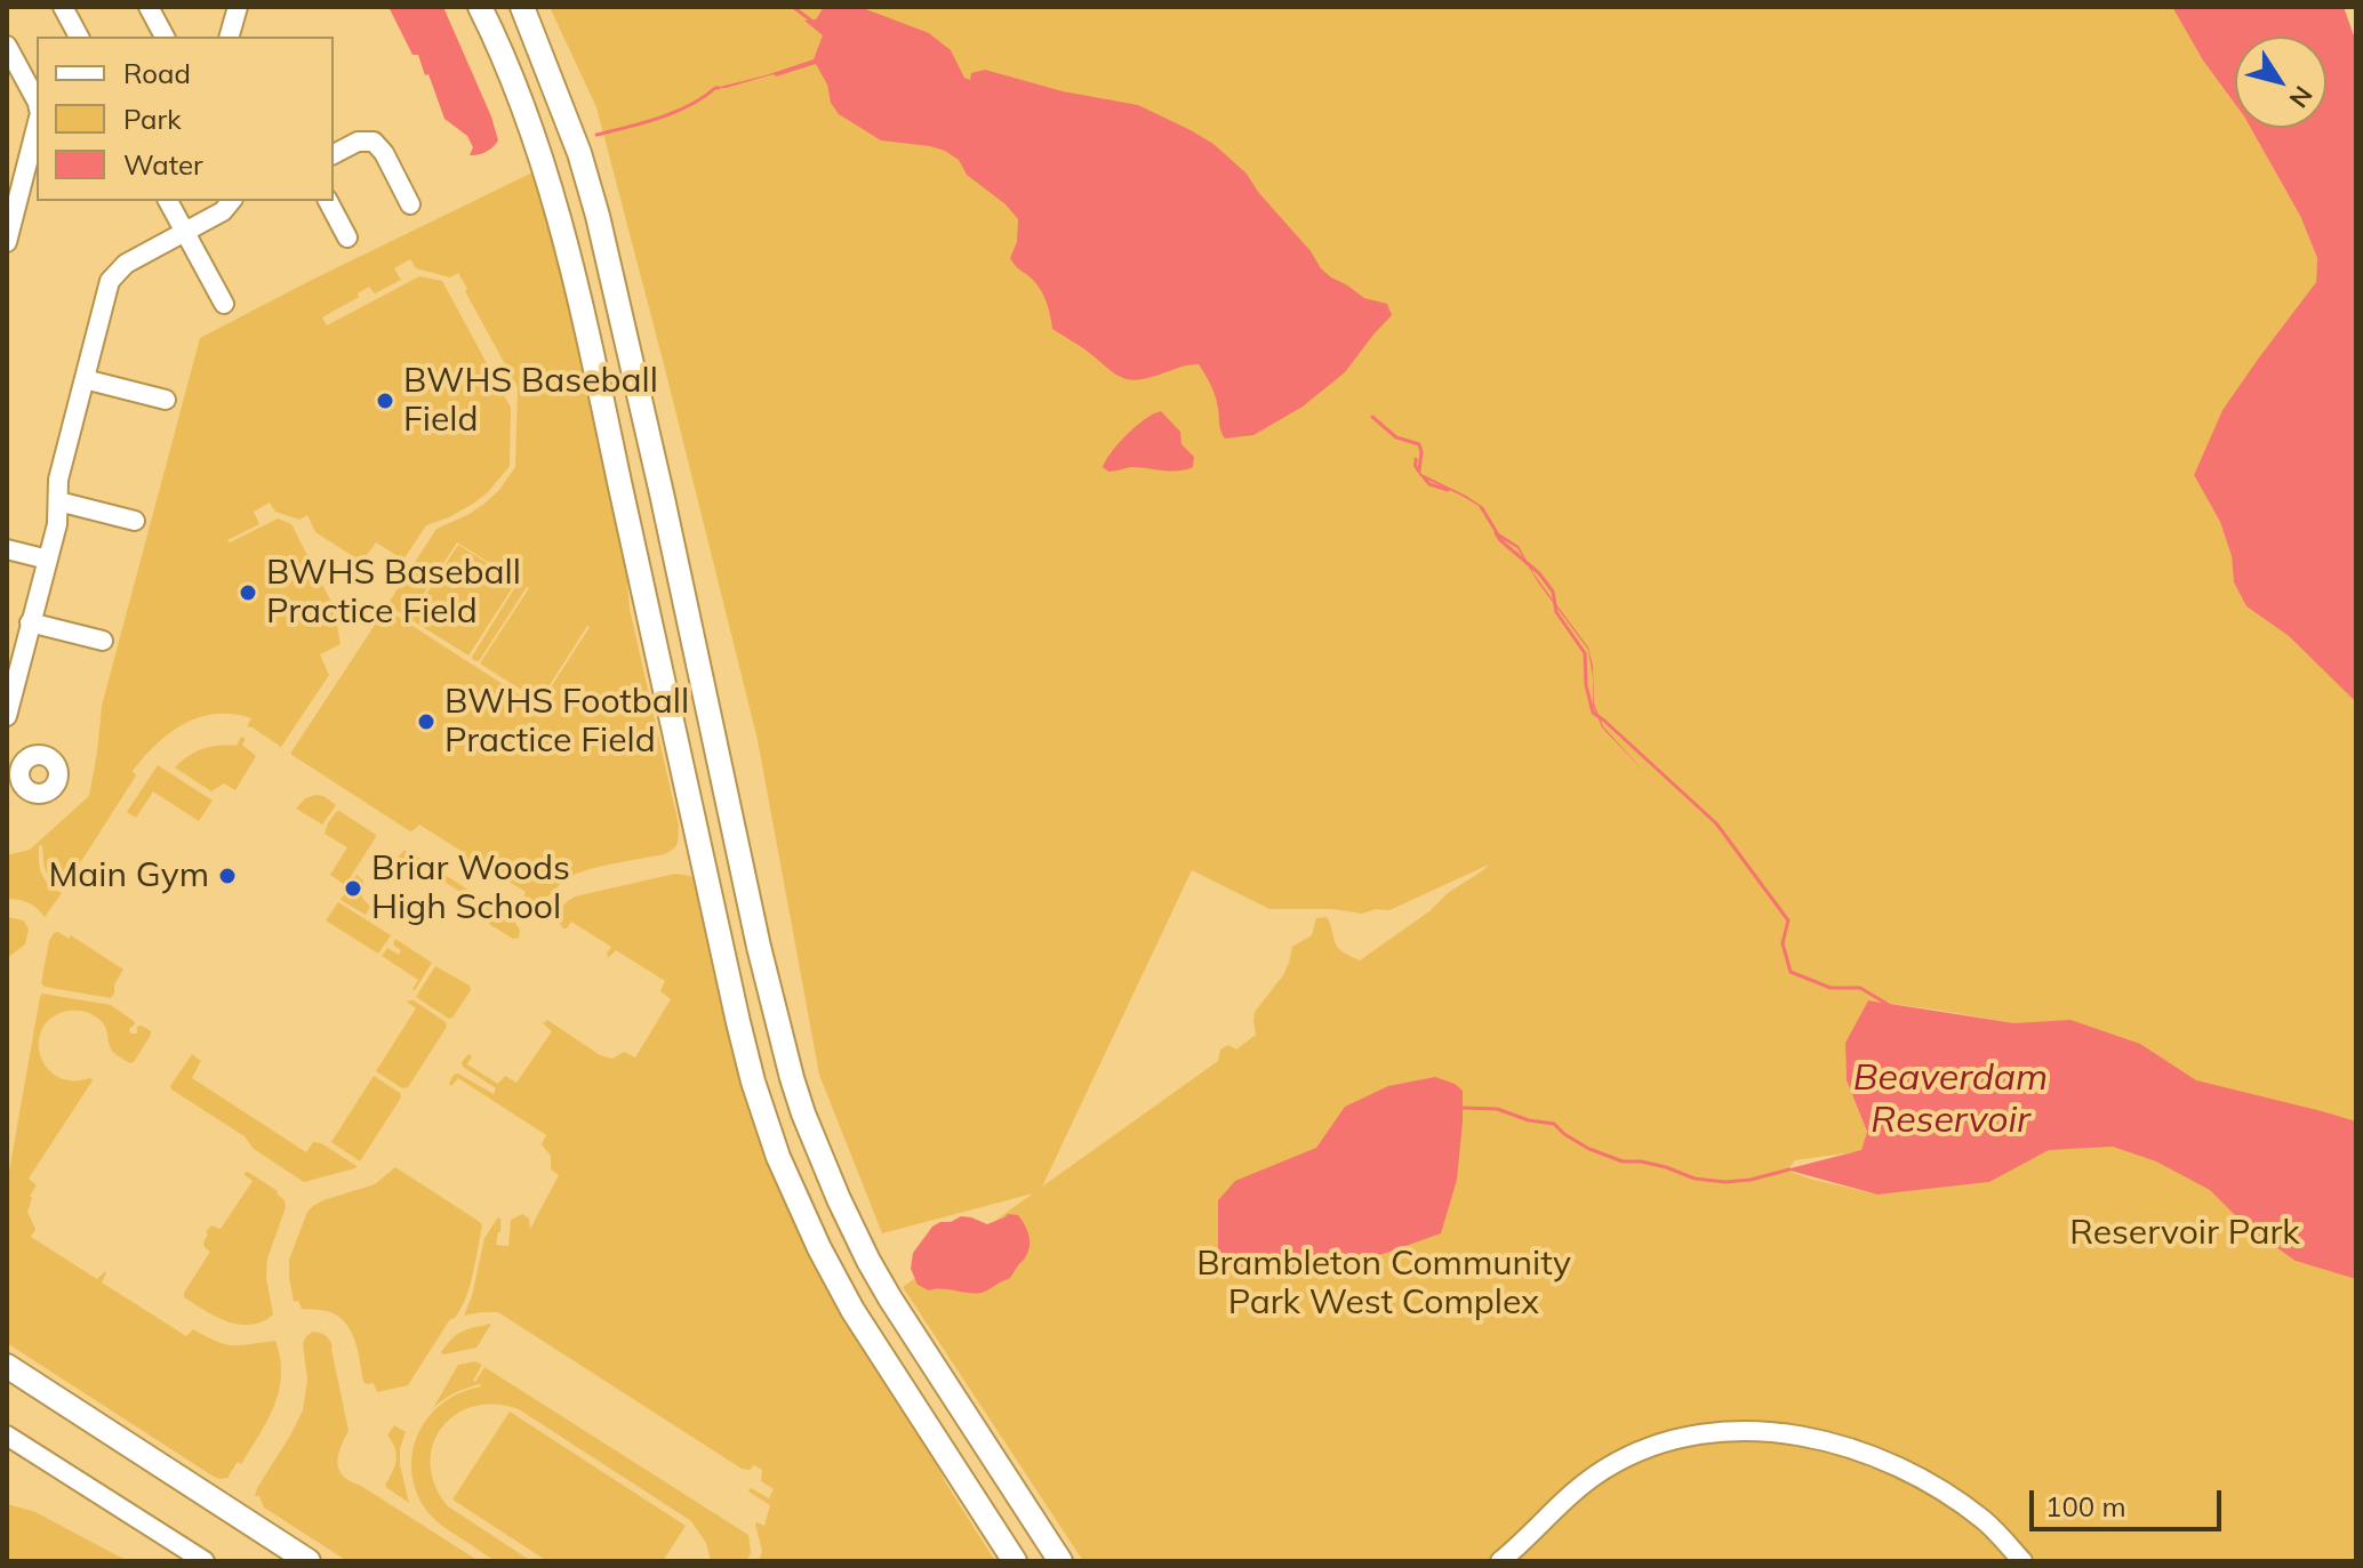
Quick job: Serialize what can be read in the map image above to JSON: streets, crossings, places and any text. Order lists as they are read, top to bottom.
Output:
{
  "water": ["Beaverdam Reservoir"],
  "parks": ["Reservoir Park", "Brambleton Community Park West Complex"],
  "places": [
    "BWHS Baseball Field",
    "BWHS Baseball Practice Field",
    "BWHS Football Practice Field",
    "Main Gym",
    "Briar Woods High School"
  ],
  "legend": ["Road", "Park", "Water"],
  "scale_bar": "100 m",
  "north": "bottom right"
}
